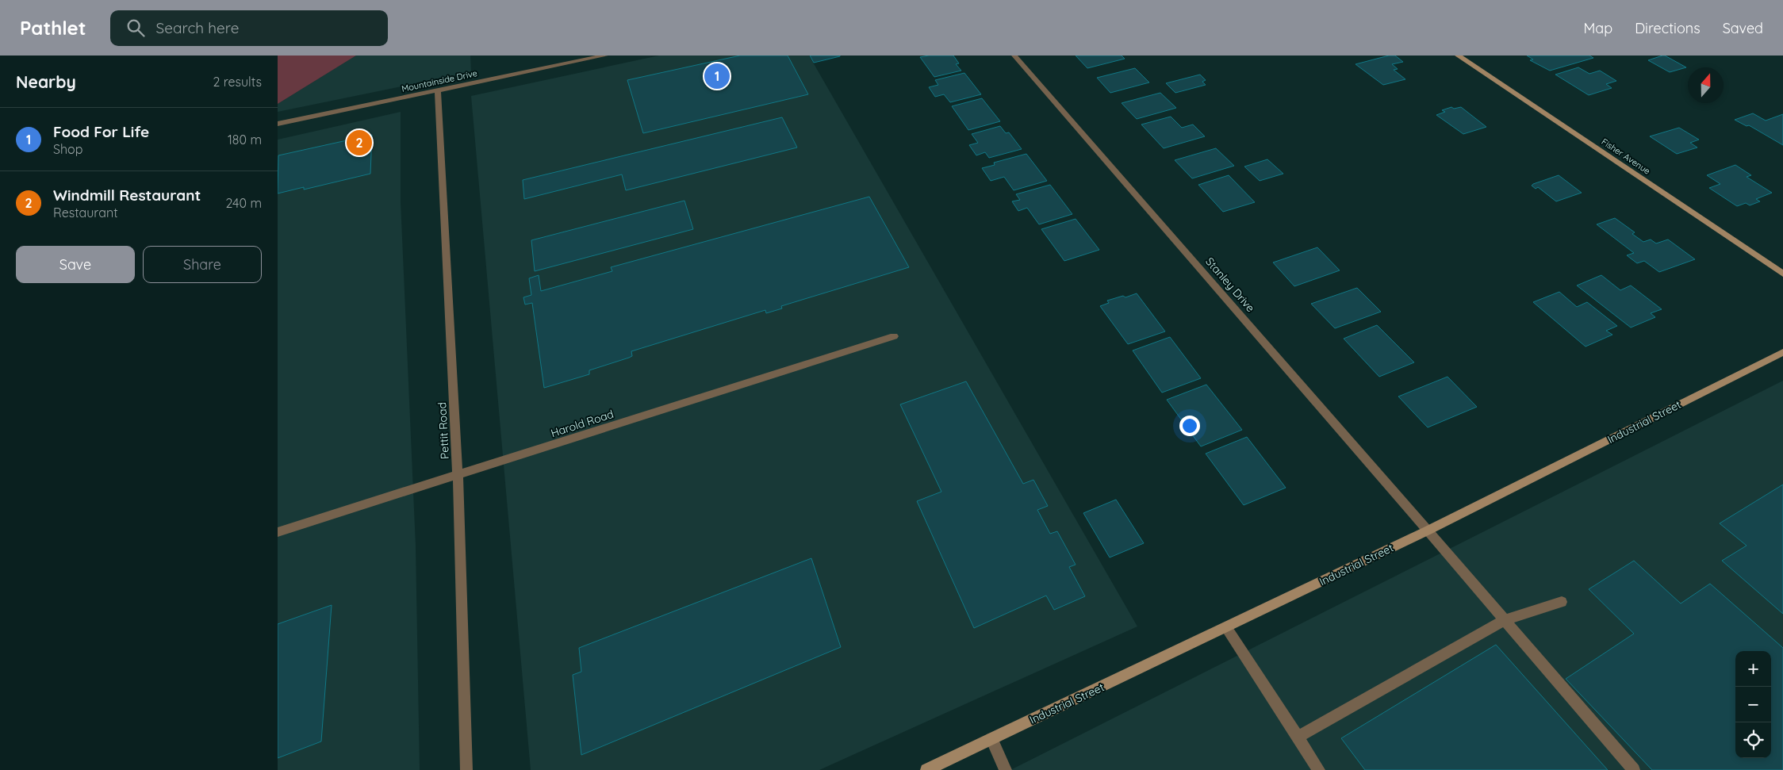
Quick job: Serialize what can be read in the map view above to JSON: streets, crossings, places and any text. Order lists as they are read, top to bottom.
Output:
{
  "streets": {
    "street": [
      "Mountainside Drive",
      "Fisher Avenue",
      "Stanley Drive",
      "Industrial Street",
      "Harold Road",
      "Pettit Road"
    ]
  },
  "crossings": [
    ["Mountainside Drive", "Pettit Road"],
    ["Stanley Drive", "Industrial Street"],
    ["Harold Road", "Pettit Road"]
  ],
  "north": "top",
  "page": {
    "header": "Pathlet",
    "search": "Search here",
    "nav": ["Map", "Directions", "Saved"],
    "heading": ["Nearby", "2 results"],
    "pins": ["1", "2"],
    "list": [
      {
        "mark": "1",
        "name": "Food For Life",
        "note": "Shop",
        "value": "180 m"
      },
      {
        "mark": "2",
        "name": "Windmill Restaurant",
        "note": "Restaurant",
        "value": "240 m"
      }
    ],
    "buttons": ["Save", "Share"],
    "map_buttons": ["+", "−"]
  }
}
